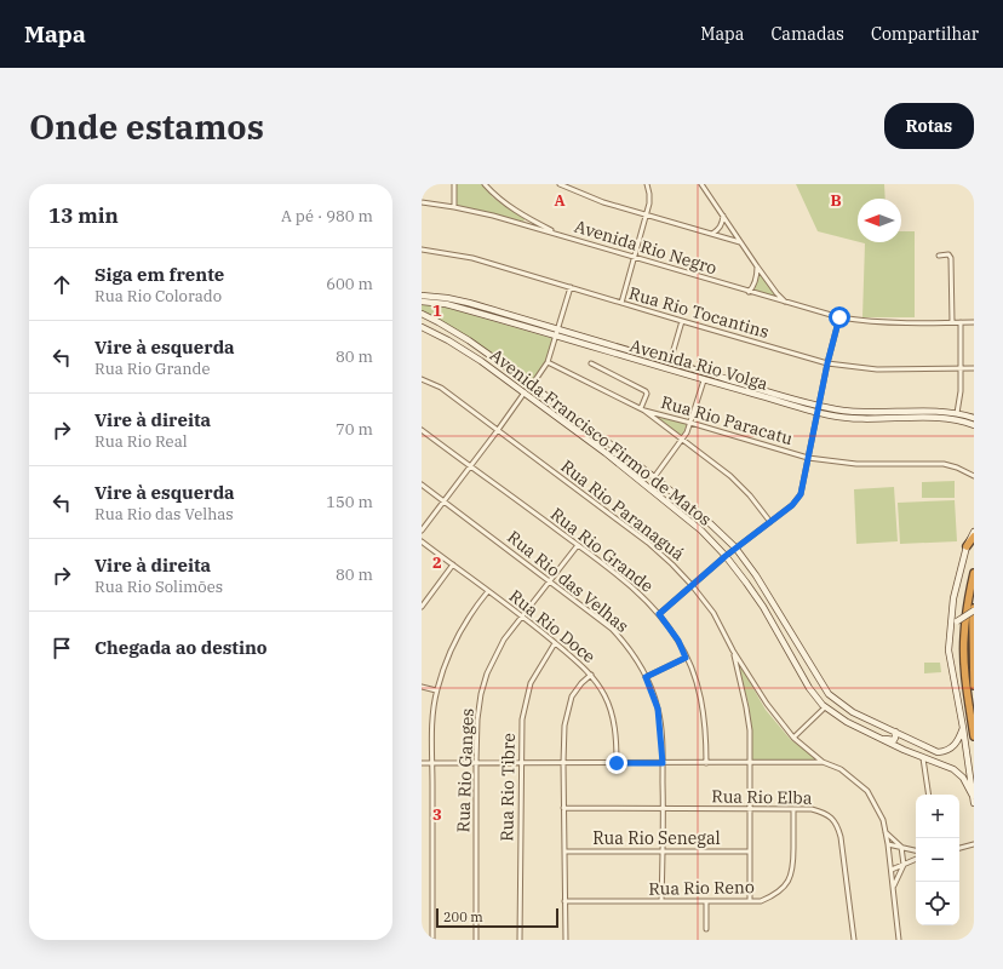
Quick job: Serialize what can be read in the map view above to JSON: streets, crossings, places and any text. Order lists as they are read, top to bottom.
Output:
{
  "streets": {
    "street": [
      "Avenida Rio Negro",
      "Rua Rio Tocantins",
      "Avenida Rio Volga",
      "Rua Rio Paracatu",
      "Avenida Francisco Firmo de Matos",
      "Rua Rio Paranaguá",
      "Rua Rio Grande",
      "Rua Rio das Velhas",
      "Rua Rio Doce",
      "Rua Rio Ganges",
      "Rua Rio Tibre",
      "Rua Rio Elba",
      "Rua Rio Senegal",
      "Rua Rio Reno"
    ]
  },
  "crossings": [
    ["Rua Rio Grande", "Rua Rio Ganges"],
    ["Rua Rio das Velhas", "Rua Rio Ganges"],
    ["Rua Rio das Velhas", "Rua Rio Elba"],
    ["Rua Rio das Velhas", "Rua Rio Senegal"],
    ["Rua Rio das Velhas", "Rua Rio Reno"],
    ["Rua Rio Doce", "Rua Rio Ganges"],
    ["Rua Rio Doce", "Rua Rio Tibre"],
    ["Rua Rio Elba", "Rua Rio Reno"]
  ],
  "scale_bar": "200 m",
  "north": "left",
  "page": {
    "header": "Mapa",
    "nav": ["Mapa", "Camadas", "Compartilhar"],
    "buttons": "Rotas",
    "title": "Onde estamos",
    "heading": ["13 min", "A pé · 980 m"],
    "list": [
      ["Siga em frente", "Rua Rio Colorado", "600 m"],
      ["Vire à esquerda", "Rua Rio Grande", "80 m"],
      ["Vire à direita", "Rua Rio Real", "70 m"],
      ["Vire à esquerda", "Rua Rio das Velhas", "150 m"],
      ["Vire à direita", "Rua Rio Solimões", "80 m"],
      "Chegada ao destino"
    ],
    "map_buttons": ["+", "−"],
    "scale": "200 m"
  },
  "grid": {
    "columns": ["A", "B"],
    "rows": ["1", "2", "3"]
  }
}
